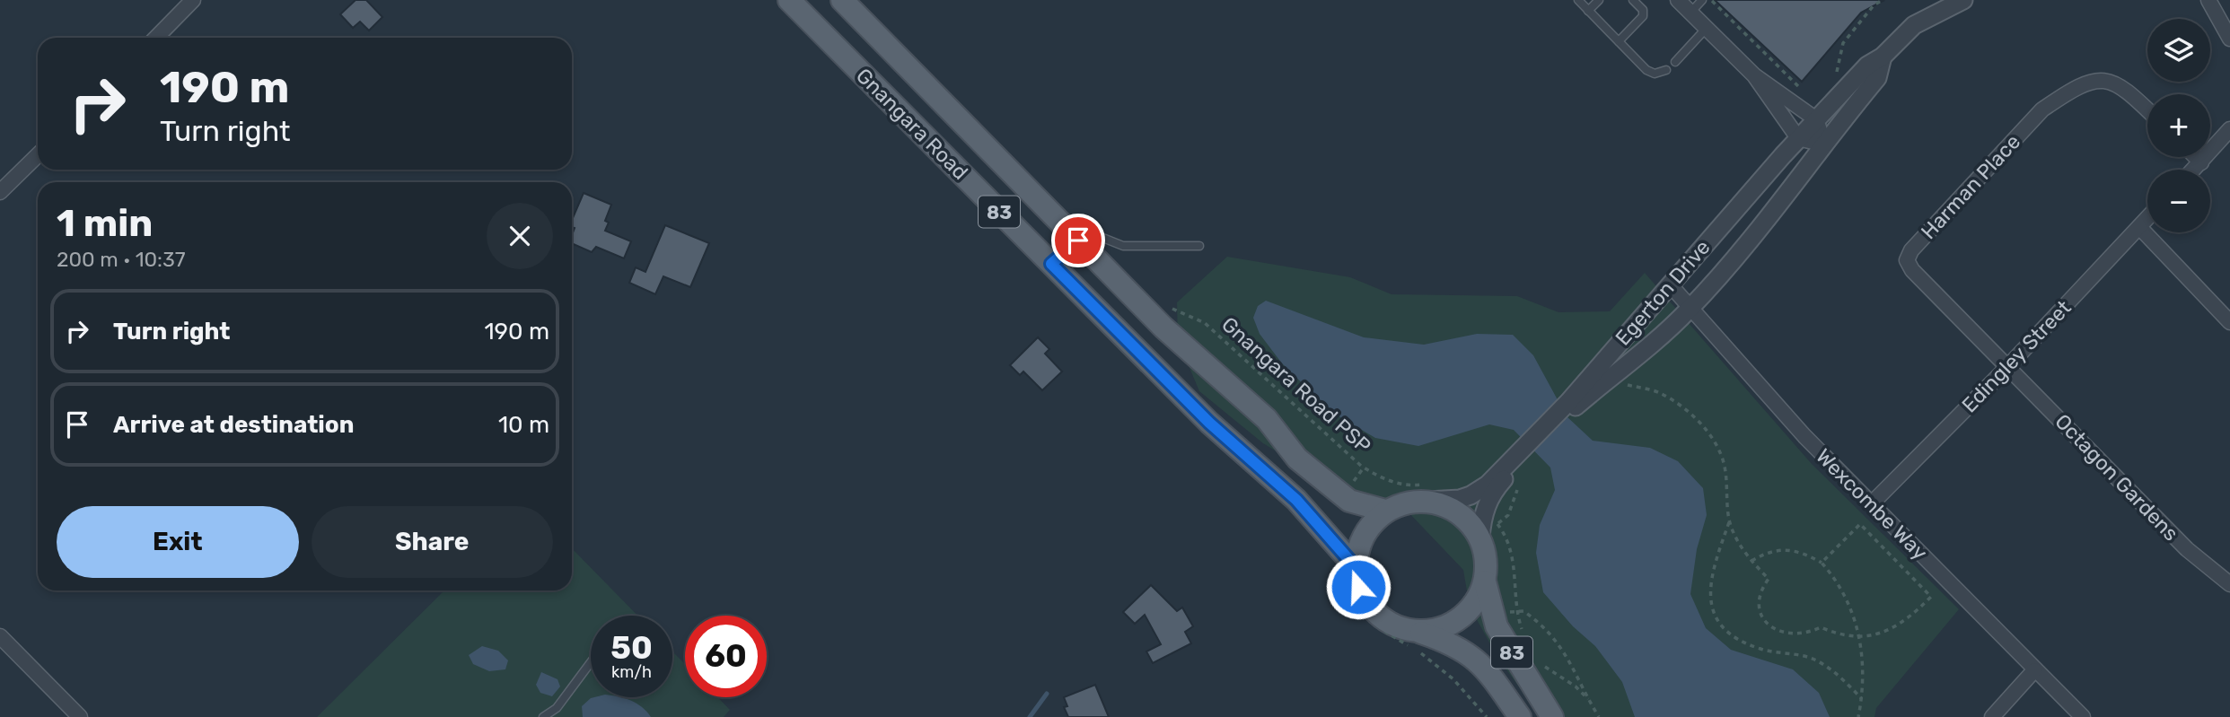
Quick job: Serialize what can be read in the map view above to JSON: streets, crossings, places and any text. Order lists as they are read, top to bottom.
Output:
{
  "streets": {
    "main road": ["Gnangara Road", "83"],
    "street": [
      "Harman Place",
      "Egerton Drive",
      "Edingley Street",
      "Octagon Gardens",
      "Wexcombe Way"
    ],
    "path": ["Gnangara Road PSP"]
  },
  "crossings": [
    ["Gnangara Road", "83"],
    ["Gnangara Road", "Egerton Drive"],
    ["Gnangara Road", "Gnangara Road PSP"],
    ["Harman Place", "Edingley Street"],
    ["Harman Place", "Octagon Gardens"],
    ["83", "Egerton Drive"],
    ["83", "Gnangara Road PSP"],
    ["Egerton Drive", "Gnangara Road PSP"],
    ["Egerton Drive", "Wexcombe Way"],
    ["Edingley Street", "Octagon Gardens"],
    ["Edingley Street", "Wexcombe Way"]
  ],
  "page": {
    "map_buttons": ["+", "−"],
    "turn": ["190 m", "Turn right"],
    "heading": ["1 min", "200 m · 10:37"],
    "list": [
      {
        "name": "Turn right",
        "value": "190 m"
      },
      {
        "name": "Arrive at destination",
        "value": "10 m"
      }
    ],
    "buttons": ["Exit", "Share"],
    "speed": "50 km/h",
    "limit": "60"
  }
}
